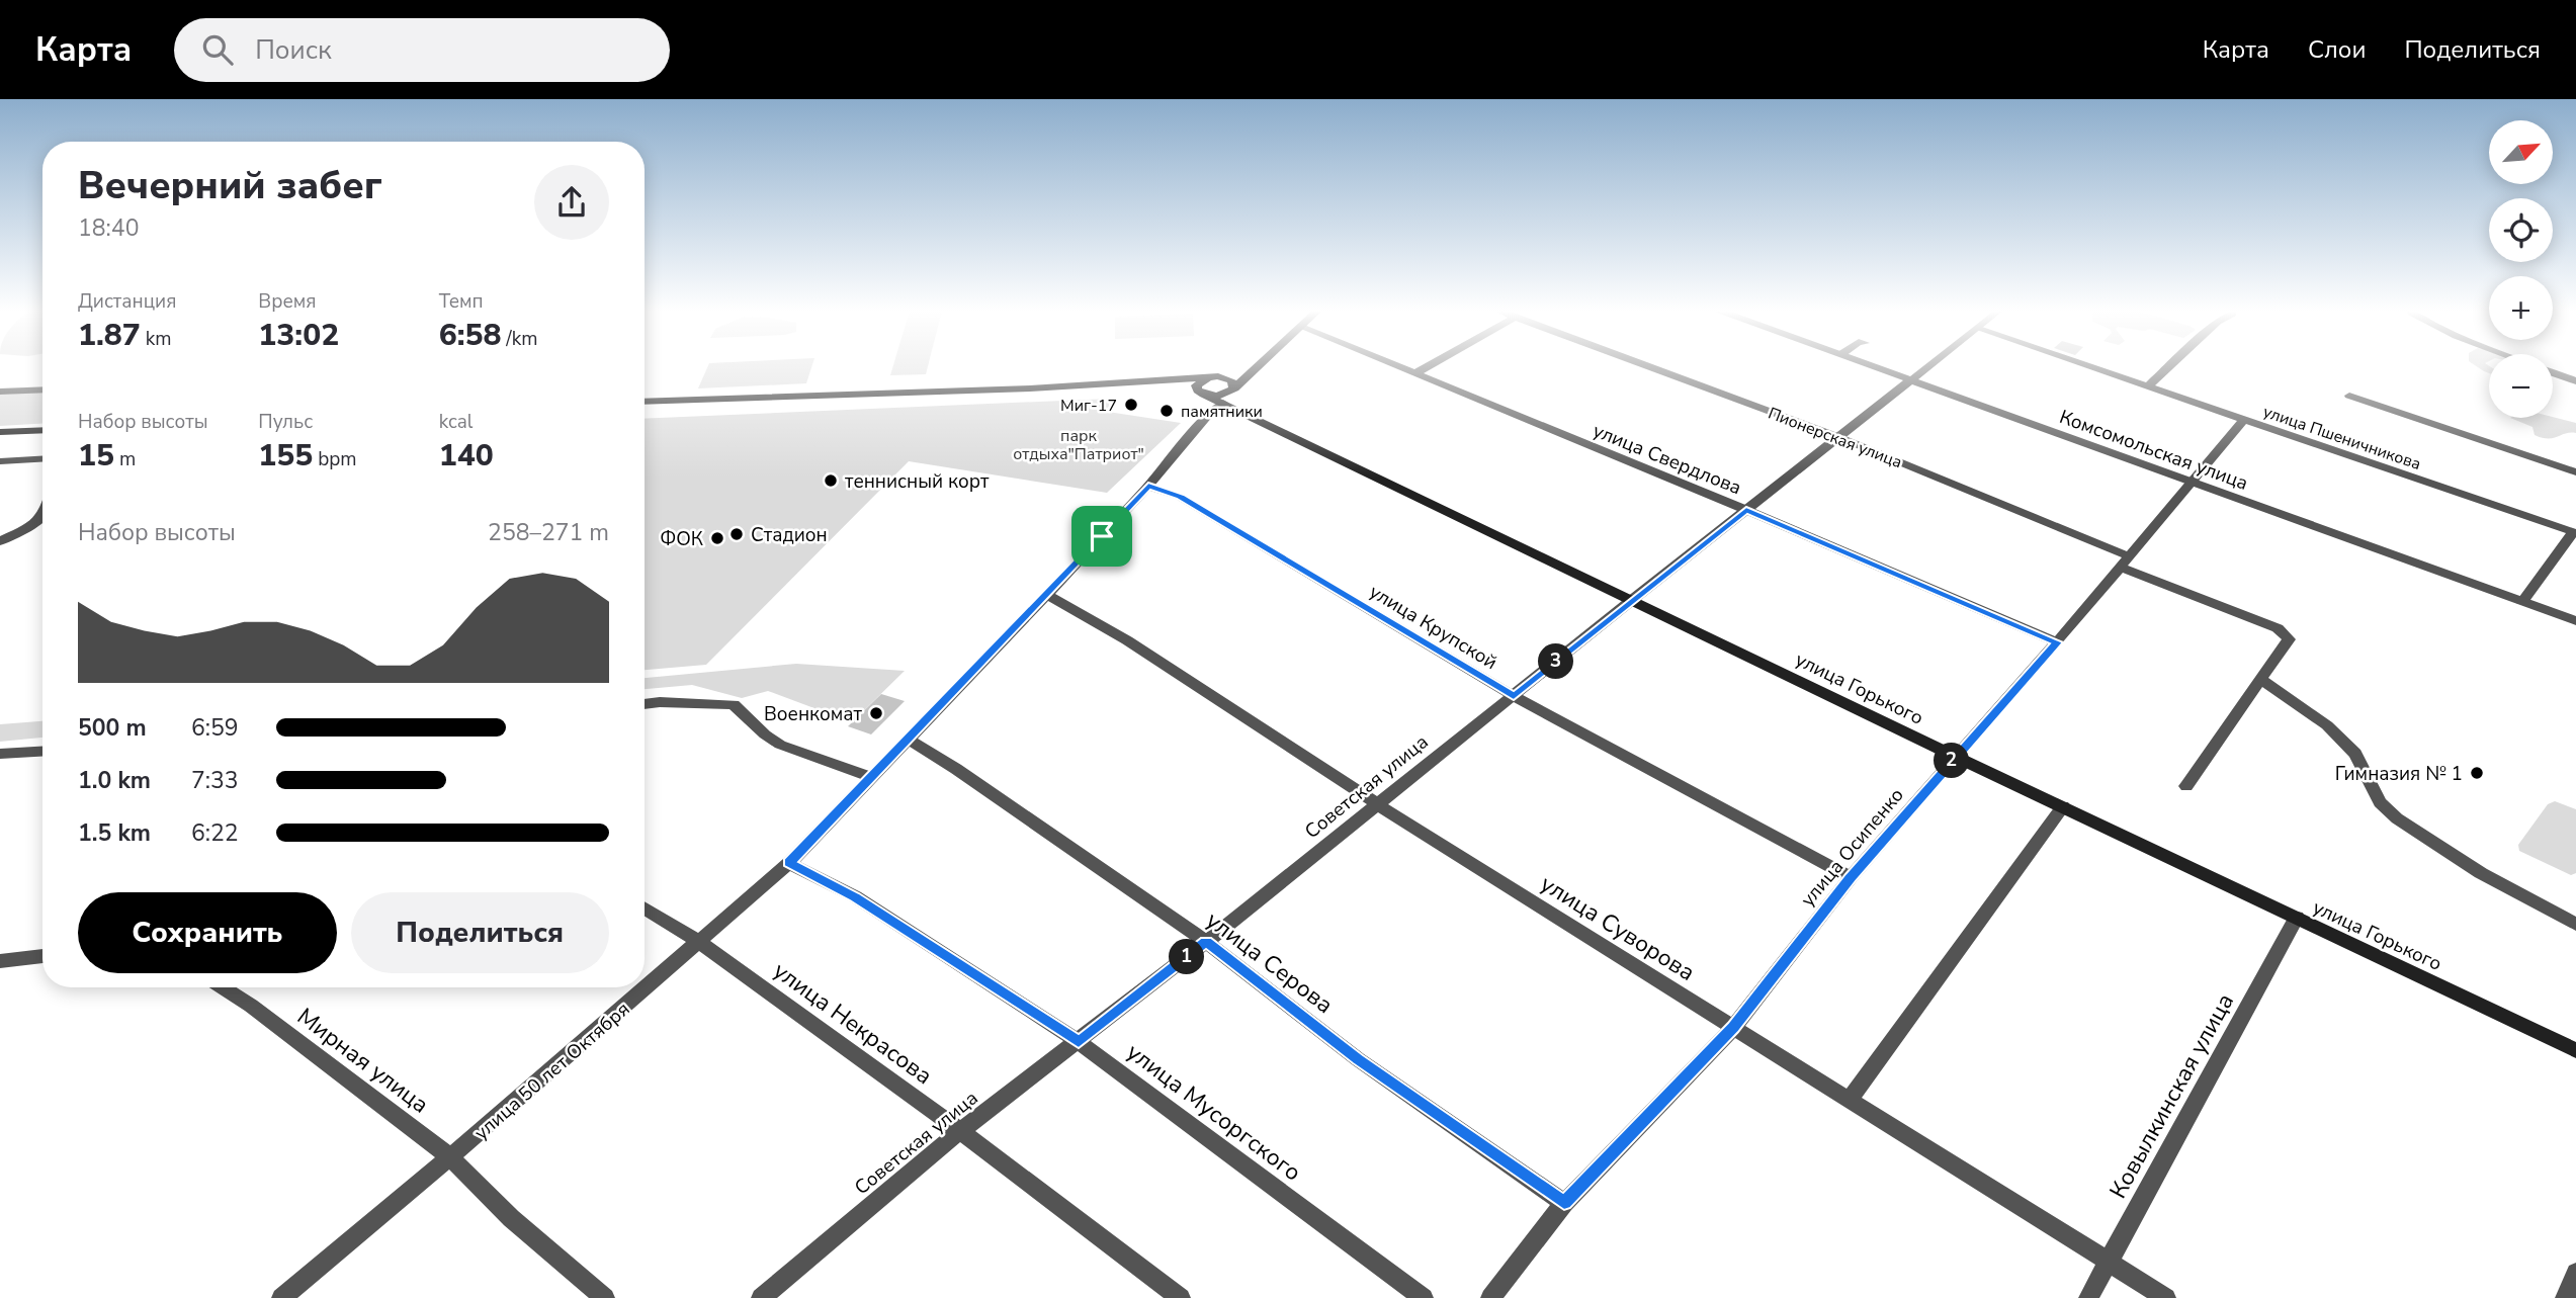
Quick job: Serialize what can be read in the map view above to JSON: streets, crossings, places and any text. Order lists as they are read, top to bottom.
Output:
{
  "streets": {
    "main road": ["улица Горького", "улица 50 лет Октября"],
    "street": [
      "Пионерская улица",
      "улица Пшеничникова",
      "Комсомольская улица",
      "улица Свердлова",
      "улица Крупской",
      "Советская улица",
      "улица Осипенко",
      "улица Суворова",
      "улица Серова",
      "улица Некрасова",
      "Мирная улица",
      "Ковылкинская улица",
      "улица Мусоргского"
    ]
  },
  "crossings": [
    ["Пионерская улица", "Советская улица"],
    ["Пионерская улица", "улица Осипенко"],
    ["улица Пшеничникова", "улица Осипенко"],
    ["Комсомольская улица", "Советская улица"],
    ["Комсомольская улица", "улица Осипенко"],
    ["улица Свердлова", "Советская улица"],
    ["улица Свердлова", "улица Осипенко"],
    ["улица Крупской", "Советская улица"],
    ["улица Крупской", "улица Осипенко"],
    ["улица Крупской", "улица 50 лет Октября"],
    ["улица Горького", "Советская улица"],
    ["улица Горького", "улица Осипенко"],
    ["улица Горького", "улица 50 лет Октября"],
    ["улица Горького", "Ковылкинская улица"],
    ["Советская улица", "улица Суворова"],
    ["Советская улица", "улица Серова"],
    ["Советская улица", "улица Некрасова"],
    ["Советская улица", "улица Мусоргского"],
    ["улица Осипенко", "улица Суворова"],
    ["улица Осипенко", "улица Серова"],
    ["улица Суворова", "улица 50 лет Октября"],
    ["улица Суворова", "Ковылкинская улица"],
    ["улица Серова", "улица 50 лет Октября"],
    ["улица Некрасова", "улица 50 лет Октября"],
    ["Мирная улица", "улица 50 лет Октября"],
    ["улица 50 лет Октября", "улица Мусоргского"]
  ],
  "parks": ["парк отдыха\"Патриот\""],
  "places": [
    "Миг-17",
    "памятники",
    "теннисный корт",
    "Стадион",
    "ФОК",
    "Военкомат",
    "Гимназия № 1"
  ],
  "north": "top right",
  "page": {
    "header": "Карта",
    "search": "Поиск",
    "nav": ["Карта", "Слои", "Поделиться"],
    "map_buttons": ["+", "−"],
    "heading": ["Вечерний забег", "18:40"],
    "stats": [
      ["Дистанция", "1.87 km"],
      ["Время", "13:02"],
      ["Темп", "6:58 /km"],
      ["Набор высоты", "15 m"],
      ["Пульс", "155 bpm"],
      ["kcal", "140"]
    ],
    "chart": ["Набор высоты", "258–271 m"],
    "pins": ["3", "2", "1"],
    "list": [
      {
        "name": "500 m",
        "note": "6:59"
      },
      {
        "name": "1.0 km",
        "note": "7:33"
      },
      {
        "name": "1.5 km",
        "note": "6:22"
      }
    ],
    "buttons": ["Сохранить", "Поделиться"]
  }
}
